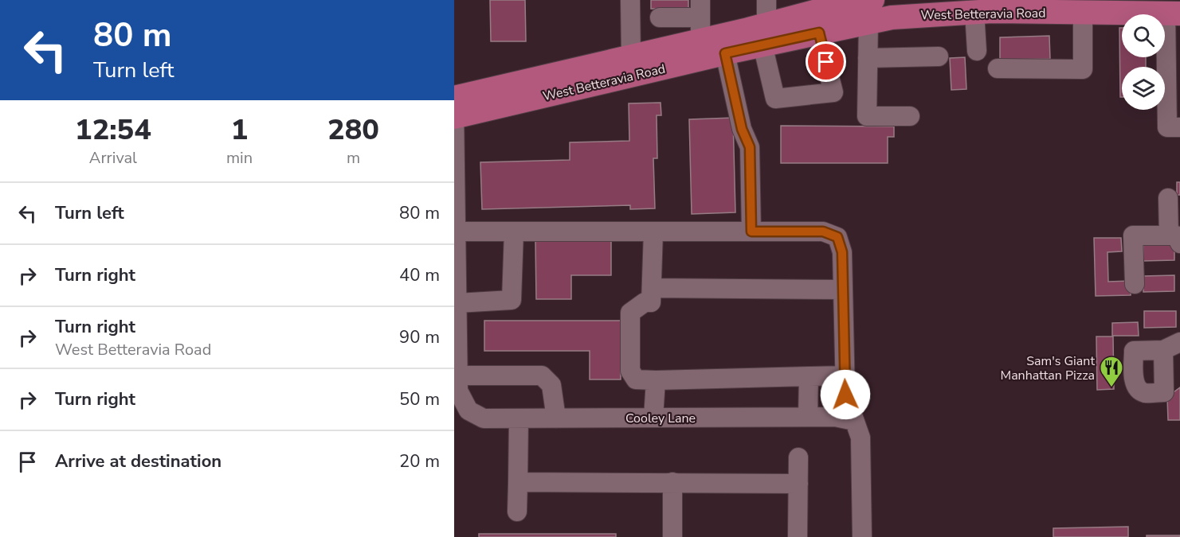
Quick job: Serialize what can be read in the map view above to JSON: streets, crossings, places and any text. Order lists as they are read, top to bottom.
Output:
{
  "streets": {
    "main road": ["West Betteravia Road"],
    "street": ["Cooley Lane"]
  },
  "places": {
    "restaurant": ["Sam's Giant Manhattan Pizza"]
  },
  "page": {
    "turn": ["80 m", "Turn left"],
    "eta": [
      "12:54",
      "Arrival",
      "1",
      "min",
      "280",
      "m"
    ],
    "list": [
      {
        "name": "Turn left",
        "value": "80 m"
      },
      {
        "name": "Turn right",
        "value": "40 m"
      },
      {
        "name": "Turn right",
        "note": "West Betteravia Road",
        "value": "90 m"
      },
      {
        "name": "Turn right",
        "value": "50 m"
      },
      {
        "name": "Arrive at destination",
        "value": "20 m"
      }
    ]
  }
}
